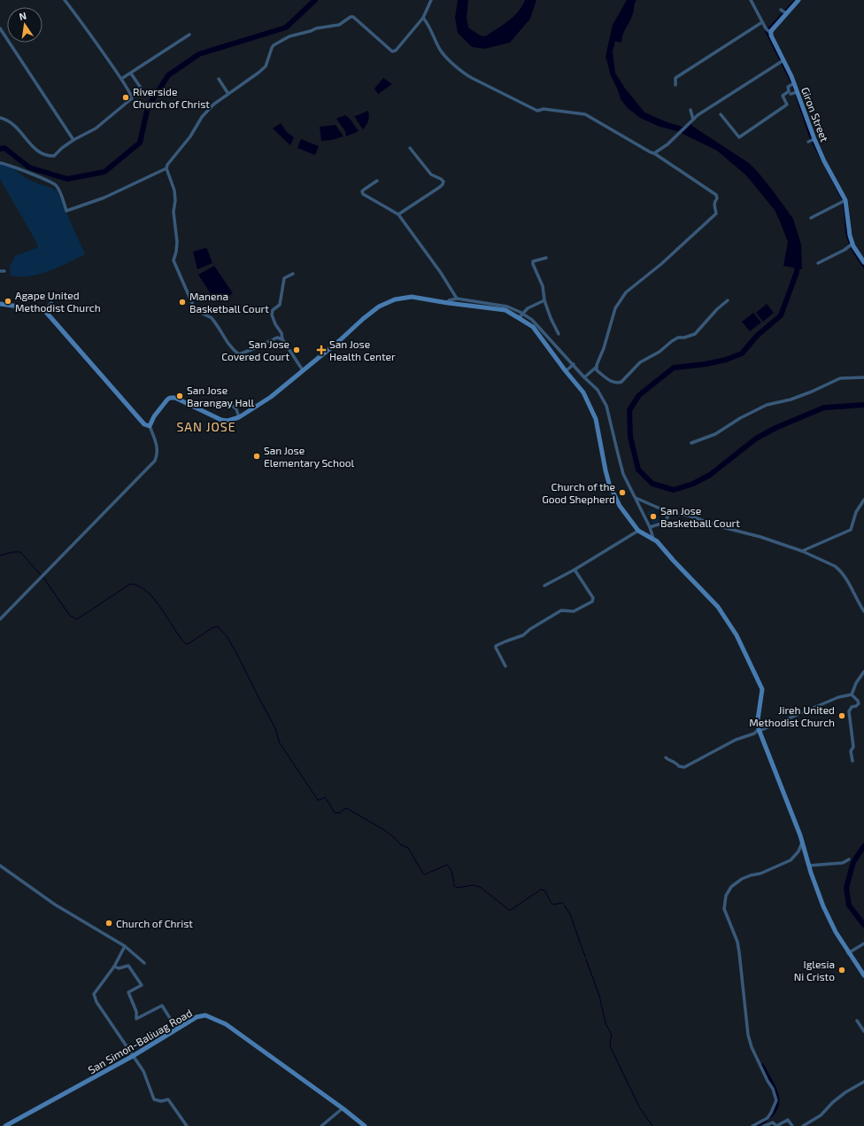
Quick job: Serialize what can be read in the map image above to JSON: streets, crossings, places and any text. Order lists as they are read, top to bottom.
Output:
{
  "streets": {
    "street": ["Giron Street", "San Simon-Baliuag Road"]
  },
  "districts": ["SAN JOSE"],
  "places": {
    "other": [
      "Riverside Church of Christ",
      "Agape United Methodist Church",
      "Manena Basketball Court",
      "San Jose Covered Court",
      "San Jose Barangay Hall",
      "San Jose Elementary School",
      "Church of the Good Shepherd",
      "San Jose Basketball Court",
      "Jireh United Methodist Church",
      "Church of Christ",
      "Iglesia Ni Cristo"
    ],
    "health": ["San Jose Health Center"]
  },
  "north": "top"
}
